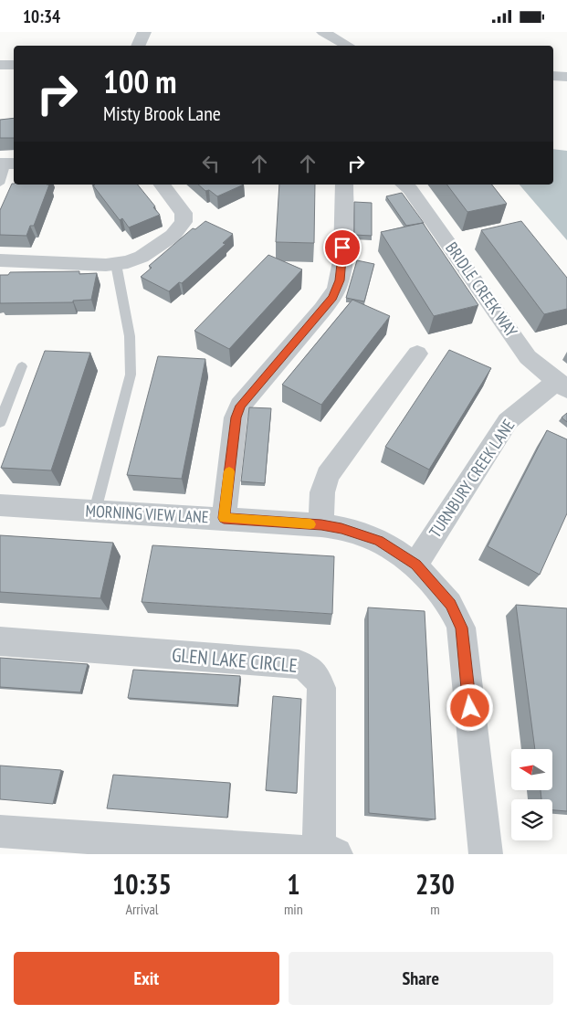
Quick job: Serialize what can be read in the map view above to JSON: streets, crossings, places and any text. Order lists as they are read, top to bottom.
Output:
{
  "streets": {
    "street": [
      "BRIDLE CREEK WAY",
      "TURNBURY CREEK LANE",
      "MORNING VIEW LANE",
      "GLEN LAKE CIRCLE"
    ]
  },
  "crossings": [
    ["BRIDLE CREEK WAY", "TURNBURY CREEK LANE"],
    ["TURNBURY CREEK LANE", "MORNING VIEW LANE"]
  ],
  "north": "left",
  "page": {
    "status": "10:34",
    "turn": ["100 m", "Misty Brook Lane"],
    "eta": [
      "10:35",
      "Arrival",
      "1",
      "min",
      "230",
      "m"
    ],
    "buttons": ["Exit", "Share"]
  }
}
